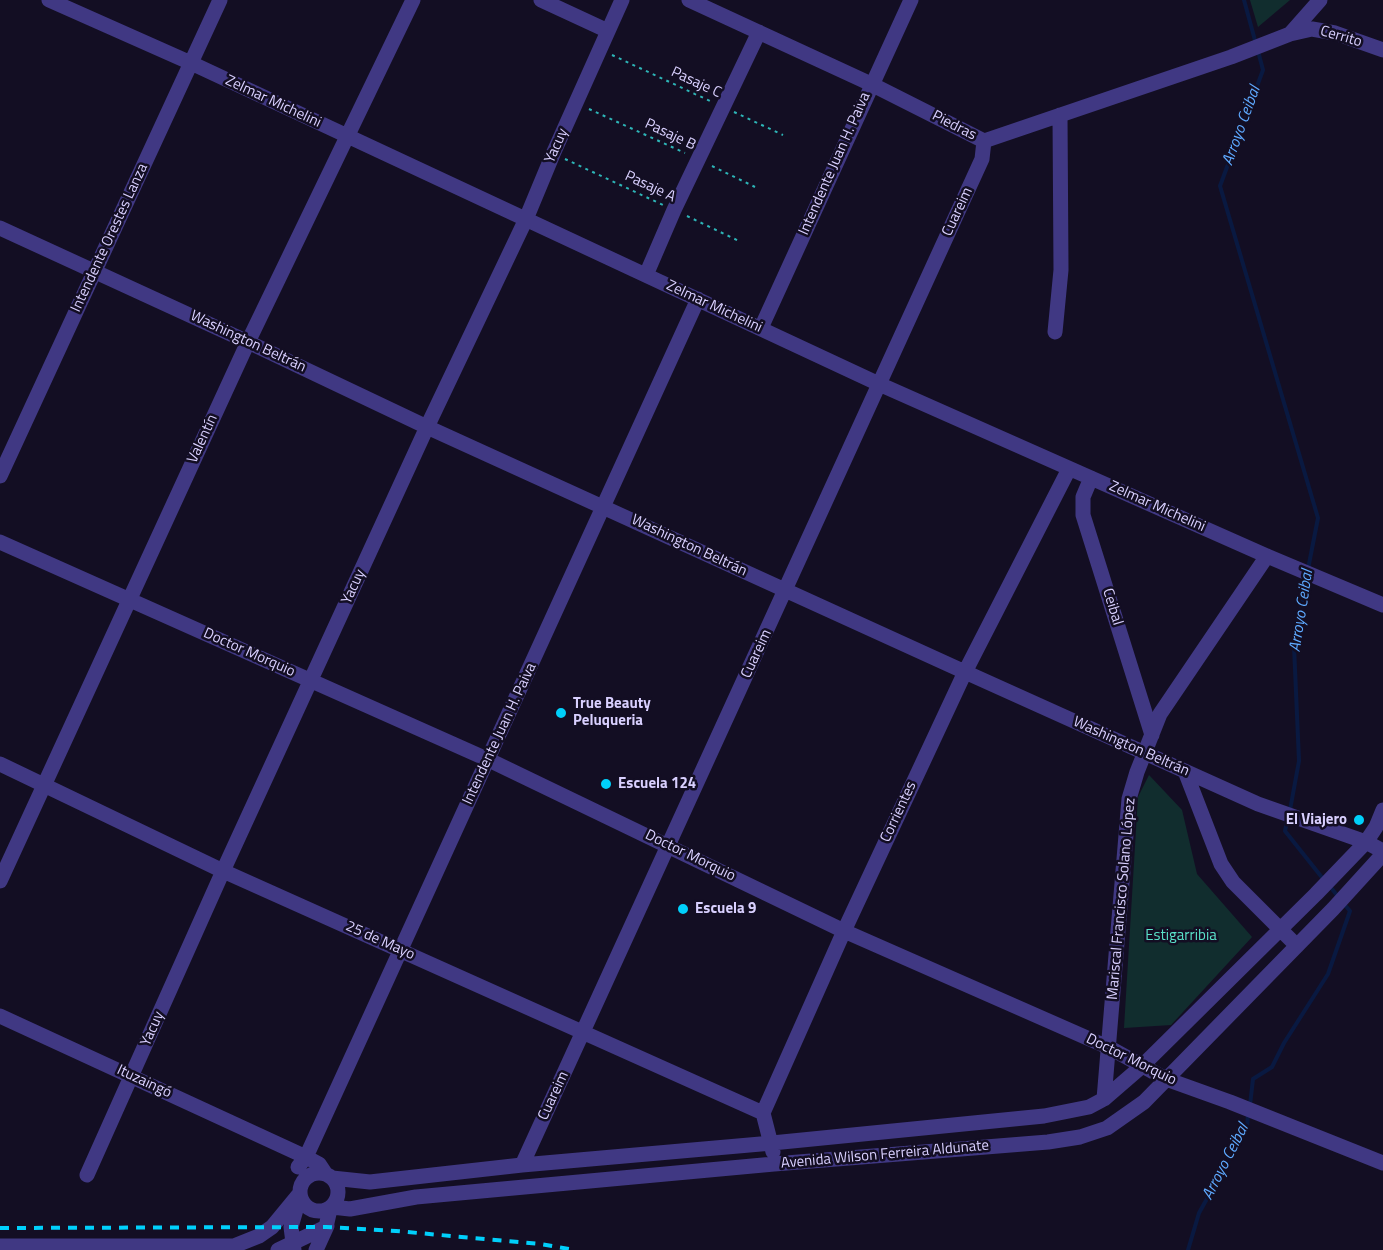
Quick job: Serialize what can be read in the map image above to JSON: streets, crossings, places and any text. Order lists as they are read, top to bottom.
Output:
{
  "streets": {
    "street": [
      "Cerrito",
      "Zelmar Michelini",
      "Piedras",
      "Yacuy",
      "Intendente Juan H. Paiva",
      "Cuareim",
      "Intendente Orestes Lanza",
      "Washington Beltrán",
      "Valentín",
      "Ceibal",
      "Doctor Morquio",
      "Corrientes",
      "Mariscal Francisco Solano López",
      "25 de Mayo",
      "Ituzaingó",
      "Avenida Wilson Ferreira Aldunate"
    ],
    "path": ["Pasaje C", "Pasaje B", "Pasaje A"]
  },
  "crossings": [
    ["Cerrito", "Piedras"],
    ["Pasaje C", "Yacuy"],
    ["Zelmar Michelini", "Yacuy"],
    ["Zelmar Michelini", "Intendente Juan H. Paiva"],
    ["Zelmar Michelini", "Cuareim"],
    ["Zelmar Michelini", "Intendente Orestes Lanza"],
    ["Zelmar Michelini", "Valentín"],
    ["Zelmar Michelini", "Ceibal"],
    ["Zelmar Michelini", "Corrientes"],
    ["Zelmar Michelini", "Mariscal Francisco Solano López"],
    ["Piedras", "Intendente Juan H. Paiva"],
    ["Piedras", "Cuareim"],
    ["Pasaje B", "Yacuy"],
    ["Yacuy", "Pasaje A"],
    ["Yacuy", "Washington Beltrán"],
    ["Yacuy", "Doctor Morquio"],
    ["Yacuy", "25 de Mayo"],
    ["Yacuy", "Ituzaingó"],
    ["Intendente Juan H. Paiva", "Washington Beltrán"],
    ["Intendente Juan H. Paiva", "Doctor Morquio"],
    ["Intendente Juan H. Paiva", "25 de Mayo"],
    ["Intendente Juan H. Paiva", "Ituzaingó"],
    ["Cuareim", "Washington Beltrán"],
    ["Cuareim", "Doctor Morquio"],
    ["Cuareim", "25 de Mayo"],
    ["Cuareim", "Avenida Wilson Ferreira Aldunate"],
    ["Intendente Orestes Lanza", "Washington Beltrán"],
    ["Washington Beltrán", "Valentín"],
    ["Washington Beltrán", "Corrientes"],
    ["Washington Beltrán", "Mariscal Francisco Solano López"],
    ["Washington Beltrán", "Avenida Wilson Ferreira Aldunate"],
    ["Valentín", "Doctor Morquio"],
    ["Valentín", "25 de Mayo"],
    ["Ceibal", "Mariscal Francisco Solano López"],
    ["Doctor Morquio", "Corrientes"],
    ["Doctor Morquio", "Mariscal Francisco Solano López"],
    ["Doctor Morquio", "Avenida Wilson Ferreira Aldunate"],
    ["Corrientes", "25 de Mayo"],
    ["Mariscal Francisco Solano López", "Avenida Wilson Ferreira Aldunate"],
    ["Ituzaingó", "Avenida Wilson Ferreira Aldunate"]
  ],
  "water": ["Arroyo Ceibal"],
  "parks": ["Estigarribia"],
  "places": [
    "True Beauty Peluqueria",
    "Escuela 124",
    "El Viajero",
    "Escuela 9"
  ]
}
